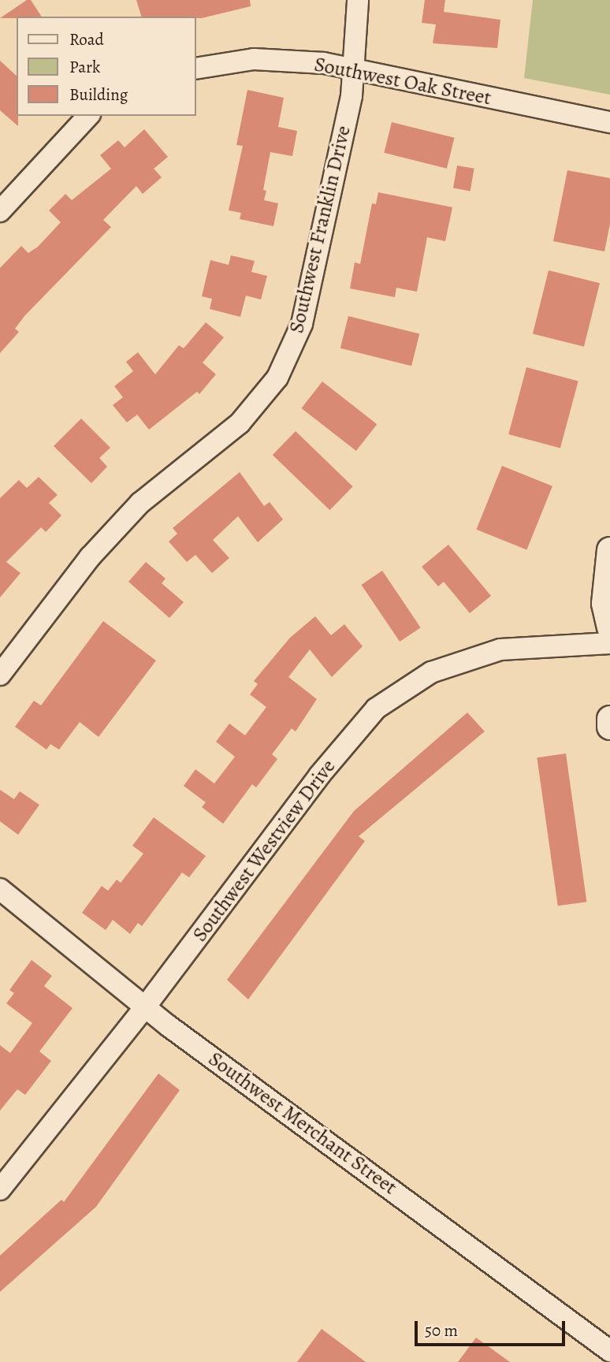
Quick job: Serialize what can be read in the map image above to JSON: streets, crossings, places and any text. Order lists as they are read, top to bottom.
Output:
{
  "streets": {
    "street": [
      "Southwest Oak Street",
      "Southwest Franklin Drive",
      "Southwest Westview Drive",
      "Southwest Merchant Street"
    ]
  },
  "crossings": [
    ["Southwest Oak Street", "Southwest Franklin Drive"],
    ["Southwest Westview Drive", "Southwest Merchant Street"]
  ],
  "legend": ["Road", "Park", "Building"],
  "scale_bar": "50 m"
}
